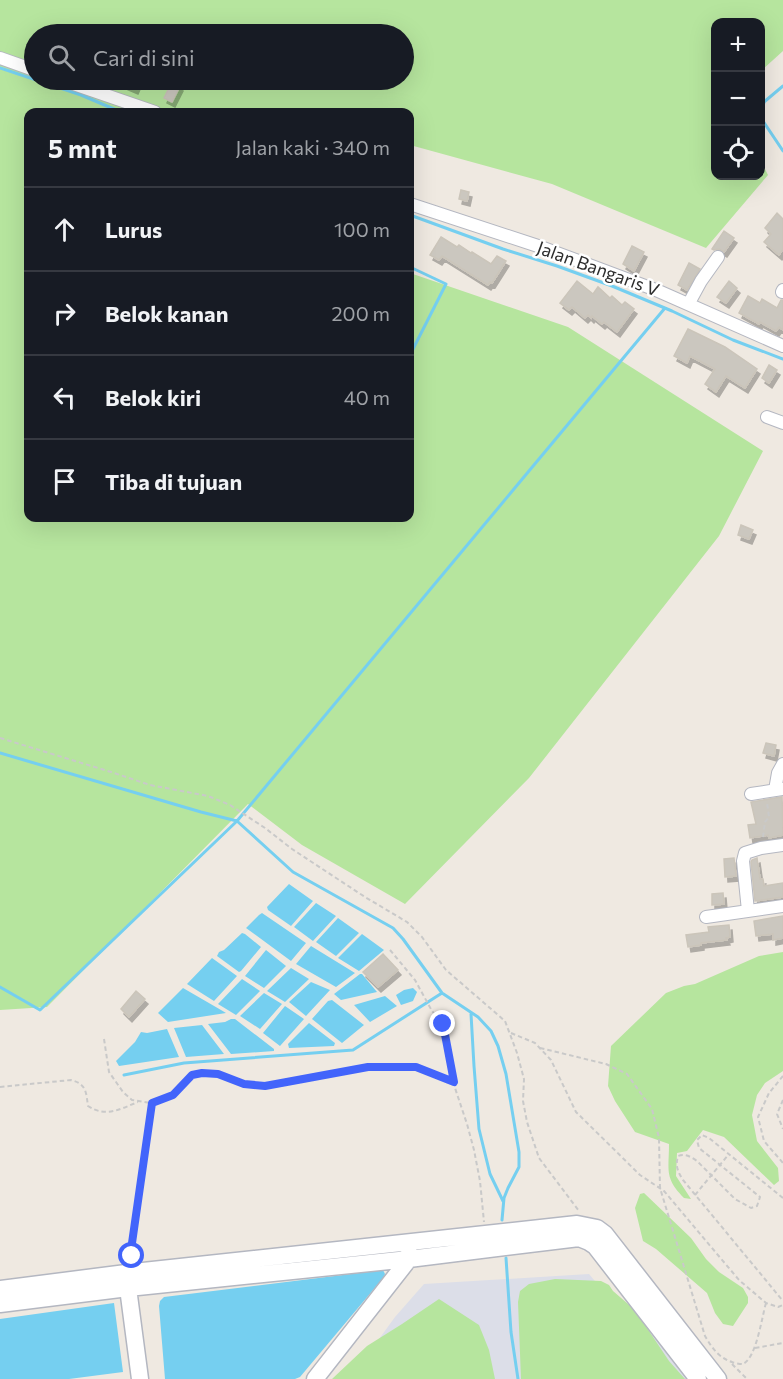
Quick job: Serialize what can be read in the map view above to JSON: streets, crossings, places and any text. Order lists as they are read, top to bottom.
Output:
{
  "streets": {
    "street": ["Jalan Bangaris V"]
  },
  "page": {
    "map_buttons": ["+", "−"],
    "search": "Cari di sini",
    "heading": ["5 mnt", "Jalan kaki · 340 m"],
    "list": [
      ["Lurus", "100 m"],
      ["Belok kanan", "200 m"],
      ["Belok kiri", "40 m"],
      "Tiba di tujuan"
    ]
  }
}
